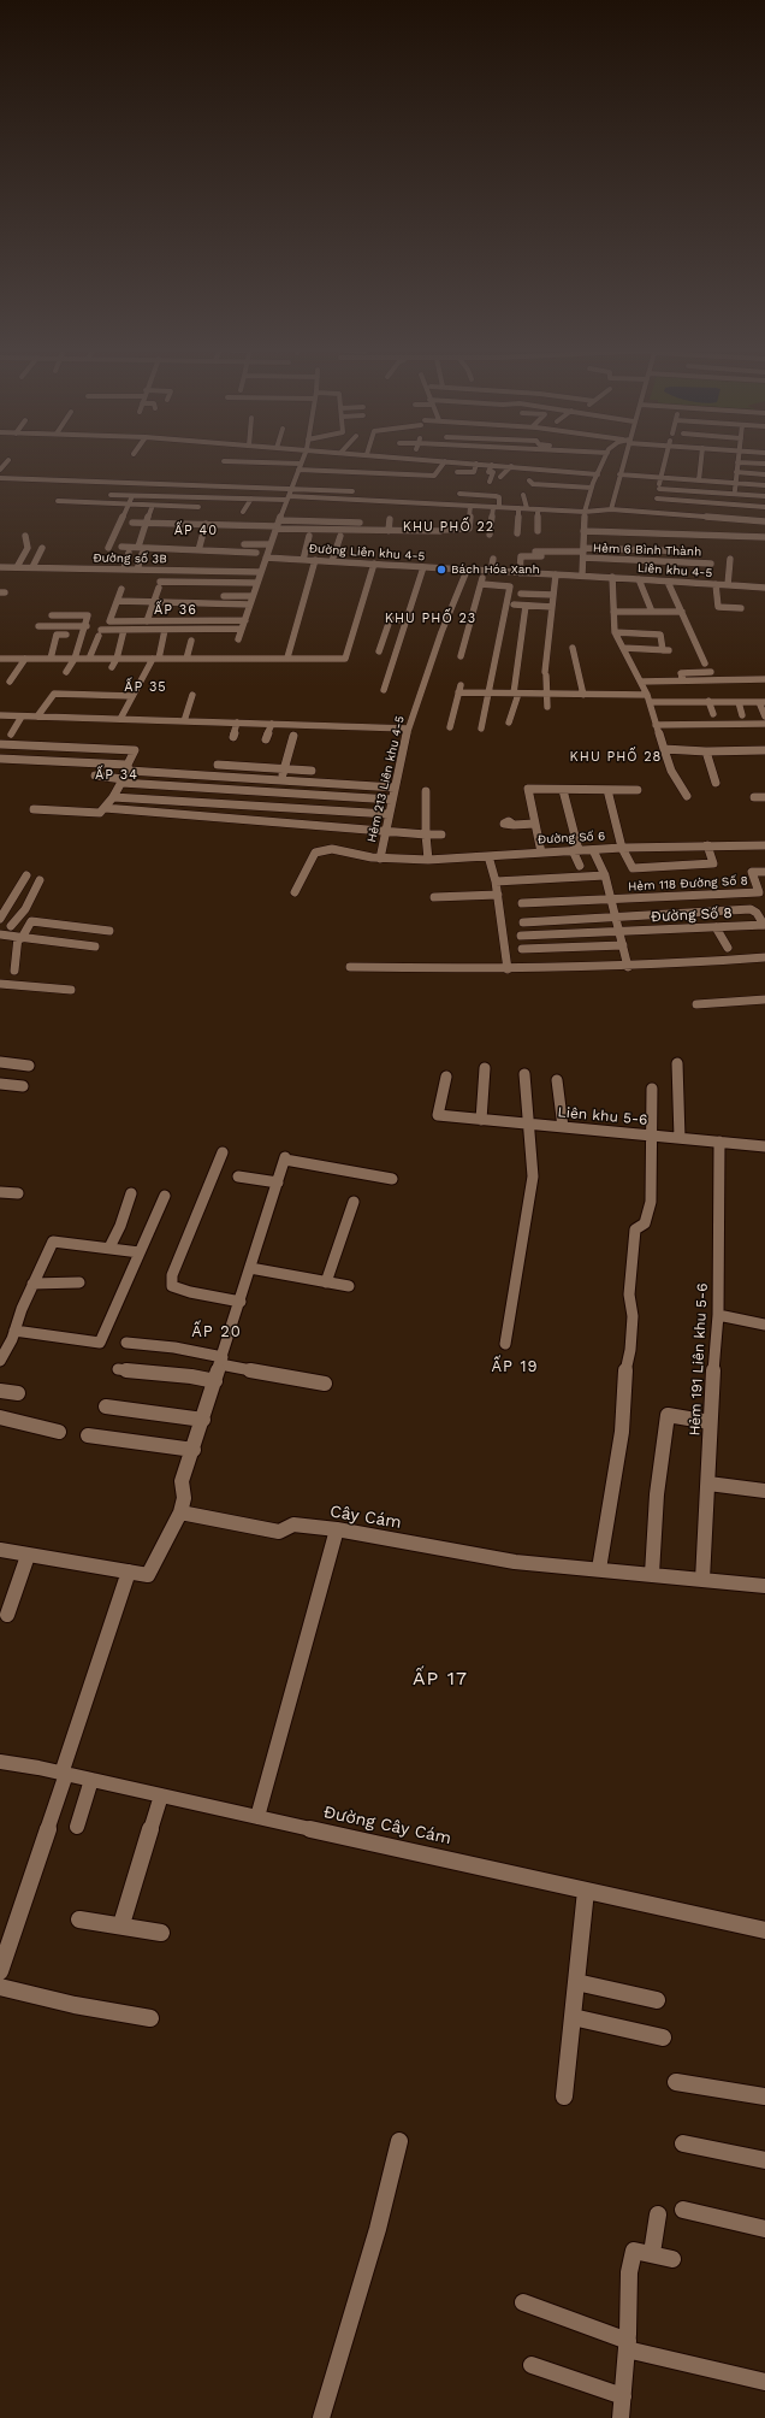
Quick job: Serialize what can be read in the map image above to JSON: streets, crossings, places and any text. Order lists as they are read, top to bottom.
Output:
{
  "streets": {
    "street": [
      "Hẻm 6 Bình Thành",
      "Đường Liên khu 4-5",
      "Đường số 3B",
      "Liên khu 4-5",
      "Hẻm 213 Liên khu 4-5",
      "Đường Số 6",
      "Hẻm 118 Đường Số 8",
      "Đường Số 8",
      "Liên khu 5-6",
      "Hẻm 191 Liên khu 5-6",
      "Cây Cám",
      "Đường Cây Cám"
    ]
  },
  "crossings": [
    ["Hẻm 6 Bình Thành", "Liên khu 4-5"],
    ["Đường Liên khu 4-5", "Liên khu 4-5"],
    ["Đường Liên khu 4-5", "Hẻm 213 Liên khu 4-5"],
    ["Hẻm 213 Liên khu 4-5", "Đường Số 6"],
    ["Liên khu 5-6", "Hẻm 191 Liên khu 5-6"],
    ["Hẻm 191 Liên khu 5-6", "Cây Cám"]
  ],
  "districts": [
    "KHU PHỐ 22",
    "ẤP 40",
    "ẤP 36",
    "KHU PHỐ 23",
    "ẤP 35",
    "KHU PHỐ 28",
    "ẤP 34",
    "ẤP 20",
    "ẤP 19",
    "ẤP 17"
  ],
  "places": ["Bách Hóa Xanh"]
}
